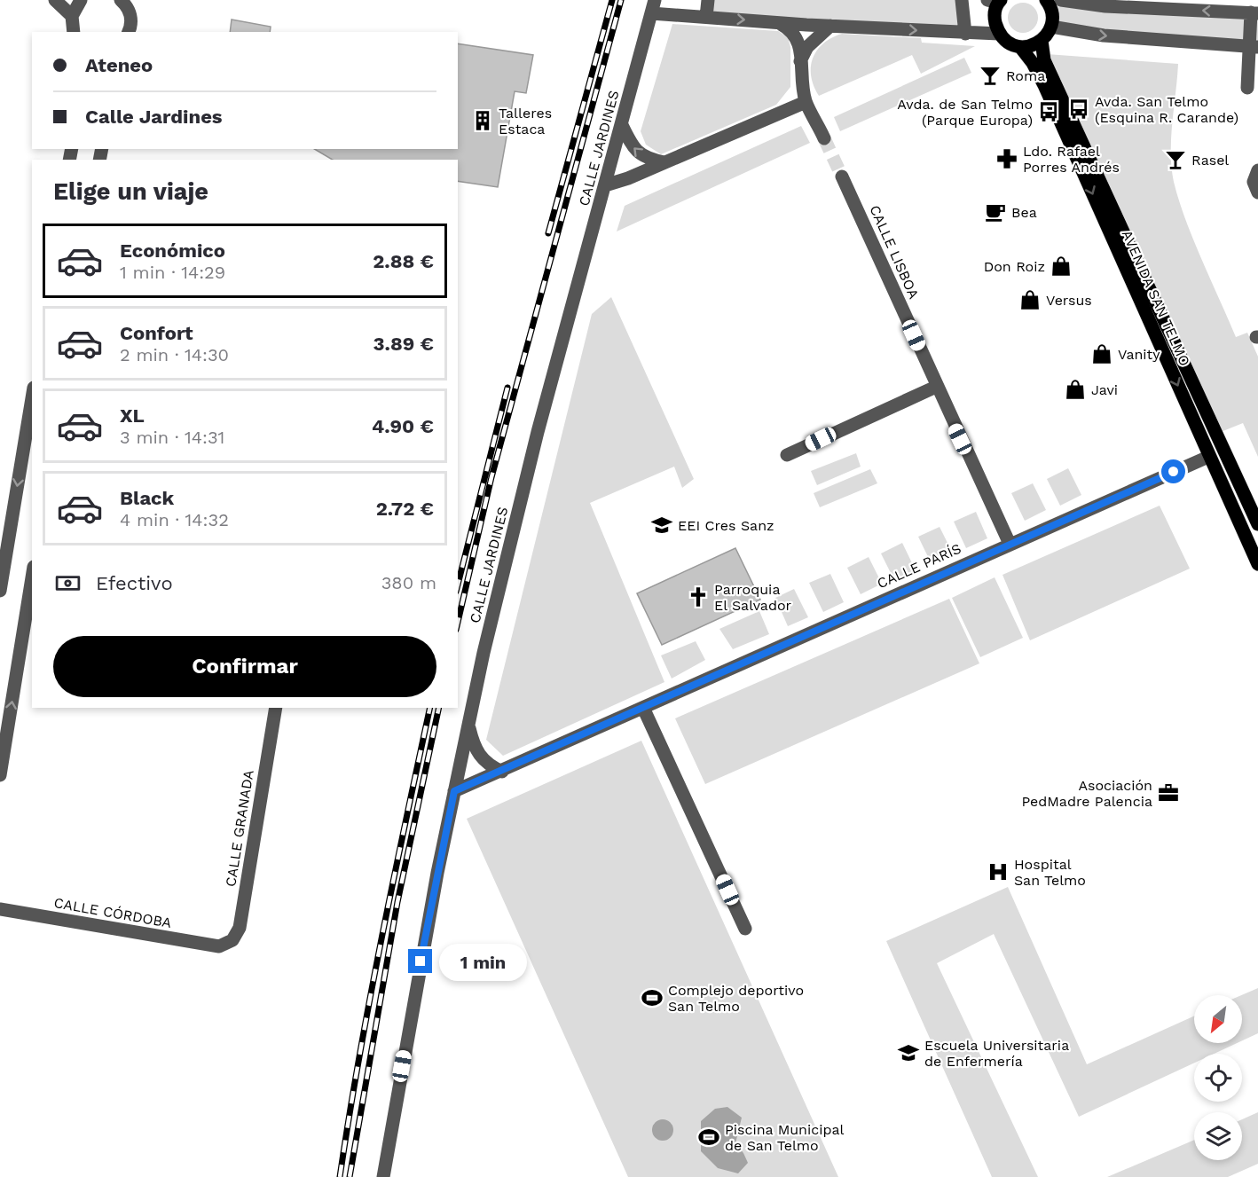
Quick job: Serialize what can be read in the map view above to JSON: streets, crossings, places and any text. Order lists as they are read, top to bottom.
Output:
{
  "streets": {
    "main road": ["AVENIDA SAN TELMO"],
    "street": [
      "CALLE JARDINES",
      "CALLE LISBOA",
      "CALLE PARÍS",
      "CALLE GRANADA",
      "CALLE CÓRDOBA"
    ]
  },
  "crossings": [
    ["CALLE JARDINES", "CALLE PARÍS"],
    ["CALLE LISBOA", "CALLE PARÍS"],
    ["AVENIDA SAN TELMO", "CALLE PARÍS"],
    ["CALLE GRANADA", "CALLE CÓRDOBA"]
  ],
  "places": {
    "bar": ["Roma", "Rasel"],
    "bus stop": ["Avda. San Telmo (Esquina R. Carande)", "Avda. de San Telmo (Parque Europa)"],
    "building": ["Talleres Estaca"],
    "pharmacy": ["Ldo. Rafael Porres Andrés"],
    "cafe": ["Bea"],
    "shop": [
      "Don Roiz",
      "Versus",
      "Vanity",
      "Javi"
    ],
    "school or university": ["EEI Cres Sanz", "Escuela Universitaria de Enfermería"],
    "church": ["Parroquia El Salvador"],
    "office": ["Asociación PedMadre Palencia"],
    "hospital": ["Hospital San Telmo"],
    "sports": ["Complejo deportivo San Telmo", "Piscina Municipal de San Telmo"]
  },
  "north": "bottom left",
  "page": {
    "banner": ["Ateneo", "Calle Jardines"],
    "heading": "Elige un viaje",
    "list": [
      {
        "name": "Económico",
        "note": "1 min · 14:29",
        "value": "2.88 €"
      },
      {
        "name": "Confort",
        "note": "2 min · 14:30",
        "value": "3.89 €"
      },
      {
        "name": "XL",
        "note": "3 min · 14:31",
        "value": "4.90 €"
      },
      {
        "name": "Black",
        "note": "4 min · 14:32",
        "value": "2.72 €"
      }
    ],
    "pay": ["Efectivo", "380 m"],
    "buttons": "Confirmar",
    "bubble": "1 min"
  }
}
